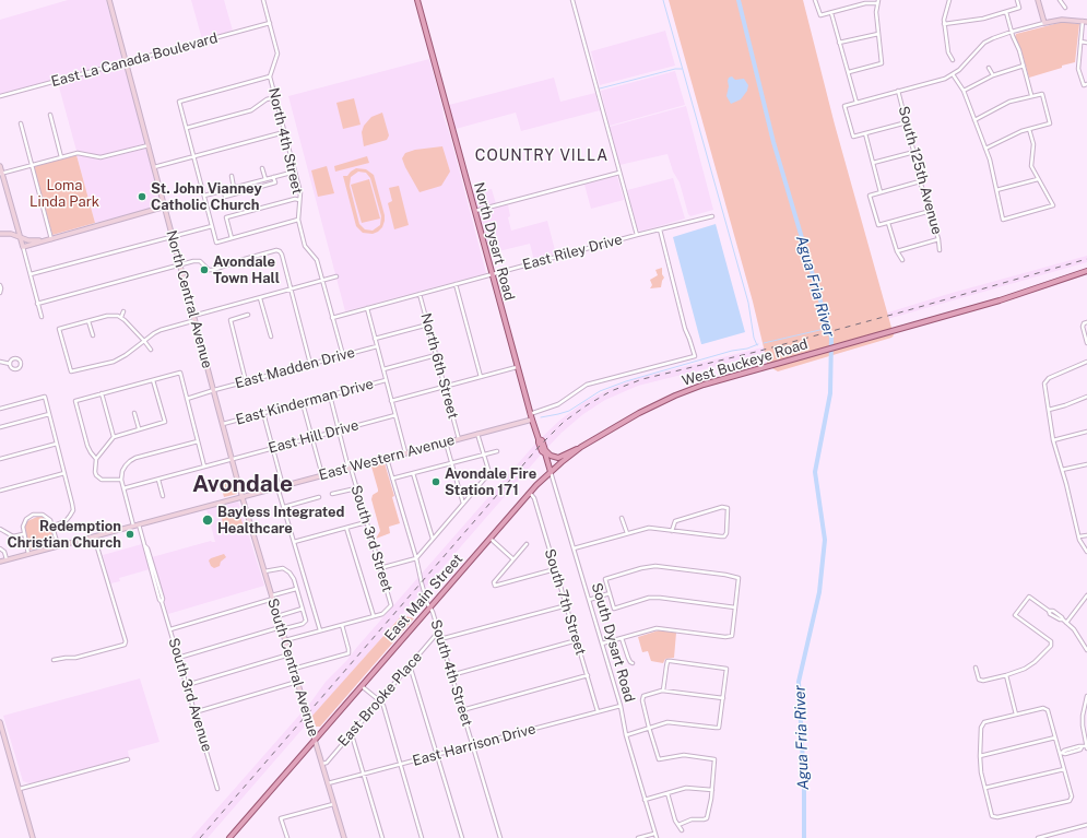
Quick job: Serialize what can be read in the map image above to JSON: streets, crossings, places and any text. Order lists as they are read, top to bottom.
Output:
{
  "streets": {
    "main road": [
      "North Dysart Road",
      "West Buckeye Road",
      "East Main Street",
      "South Dysart Road"
    ],
    "street": [
      "East La Canada Boulevard",
      "North 4th Street",
      "South 125th Avenue",
      "East Riley Drive",
      "North Central Avenue",
      "North 6th Street",
      "East Madden Drive",
      "East Kinderman Drive",
      "East Hill Drive",
      "East Western Avenue",
      "South 3rd Street",
      "South 7th Street",
      "South Central Avenue",
      "South 4th Street",
      "South 3rd Avenue",
      "East Brooke Place",
      "East Harrison Drive"
    ]
  },
  "crossings": [
    ["East La Canada Boulevard", "North 4th Street"],
    ["East La Canada Boulevard", "North Central Avenue"],
    ["North 4th Street", "East Riley Drive"],
    ["North 4th Street", "East Madden Drive"],
    ["North Dysart Road", "East Riley Drive"],
    ["North Dysart Road", "South Dysart Road"],
    ["East Riley Drive", "North 6th Street"],
    ["North Central Avenue", "East Madden Drive"],
    ["North Central Avenue", "East Kinderman Drive"],
    ["North Central Avenue", "East Hill Drive"],
    ["North Central Avenue", "East Western Avenue"],
    ["North Central Avenue", "South Central Avenue"],
    ["West Buckeye Road", "East Main Street"],
    ["West Buckeye Road", "South Dysart Road"],
    ["North 6th Street", "East Kinderman Drive"],
    ["North 6th Street", "East Western Avenue"],
    ["East Kinderman Drive", "South 3rd Street"],
    ["East Hill Drive", "South 3rd Street"],
    ["East Western Avenue", "South 3rd Street"],
    ["East Western Avenue", "South Dysart Road"],
    ["East Western Avenue", "South Central Avenue"],
    ["East Western Avenue", "South 4th Street"],
    ["East Western Avenue", "South 3rd Avenue"],
    ["East Main Street", "South 7th Street"],
    ["East Main Street", "South Dysart Road"],
    ["East Main Street", "South Central Avenue"],
    ["East Main Street", "South 4th Street"],
    ["South 7th Street", "East Harrison Drive"],
    ["South Dysart Road", "East Harrison Drive"],
    ["South Central Avenue", "East Brooke Place"],
    ["South Central Avenue", "East Harrison Drive"],
    ["South 4th Street", "East Brooke Place"],
    ["South 4th Street", "East Harrison Drive"]
  ],
  "districts": ["COUNTRY VILLA", "Avondale"],
  "water": ["Agua Fria River"],
  "parks": ["Loma Linda Park"],
  "places": [
    "St. John Vianney Catholic Church",
    "Avondale Town Hall",
    "Avondale Fire Station 171",
    "Bayless Integrated Healthcare",
    "Redemption Christian Church"
  ]
}
